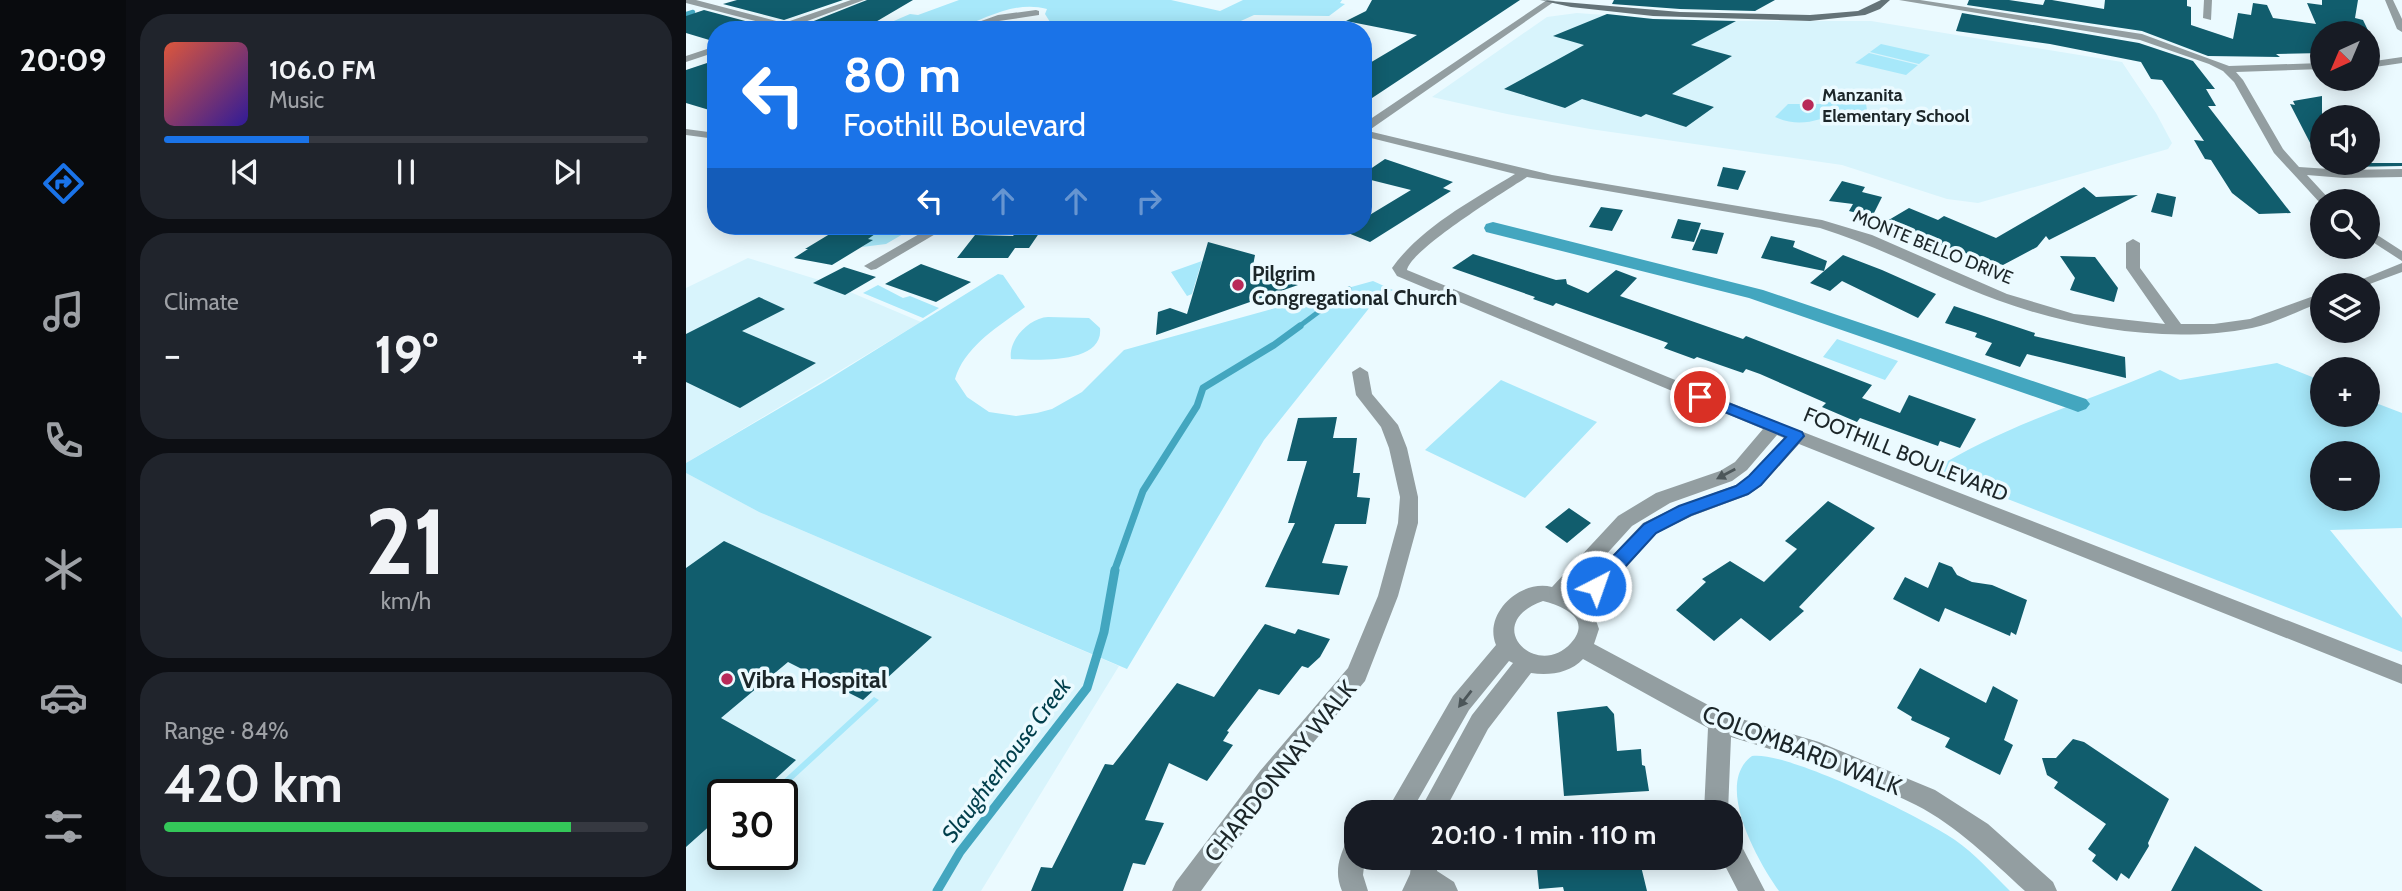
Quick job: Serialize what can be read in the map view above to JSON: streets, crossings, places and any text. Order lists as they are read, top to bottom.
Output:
{
  "streets": {
    "street": [
      "MONTE BELLO DRIVE",
      "FOOTHILL BOULEVARD",
      "COLOMBARD WALK",
      "CHARDONNAY WALK"
    ]
  },
  "crossings": [
    ["MONTE BELLO DRIVE", "FOOTHILL BOULEVARD"]
  ],
  "water": ["Slaughterhouse Creek"],
  "places": ["Manzanita Elementary School", "Pilgrim Congregational Church", "Vibra Hospital"],
  "north": "bottom left",
  "page": {
    "tabs": "20:09",
    "map_buttons": ["+", "−"],
    "turn": ["80 m", "Foothill Boulevard"],
    "song": ["106.0 FM", "Music"],
    "tile": [
      "Climate",
      ["21", "km/h"],
      ["Range · 84%", "420 km"]
    ],
    "heat": ["−", "19°", "+"],
    "limit": "30",
    "trip": "20:10 · 1 min · 110 m"
  }
}
